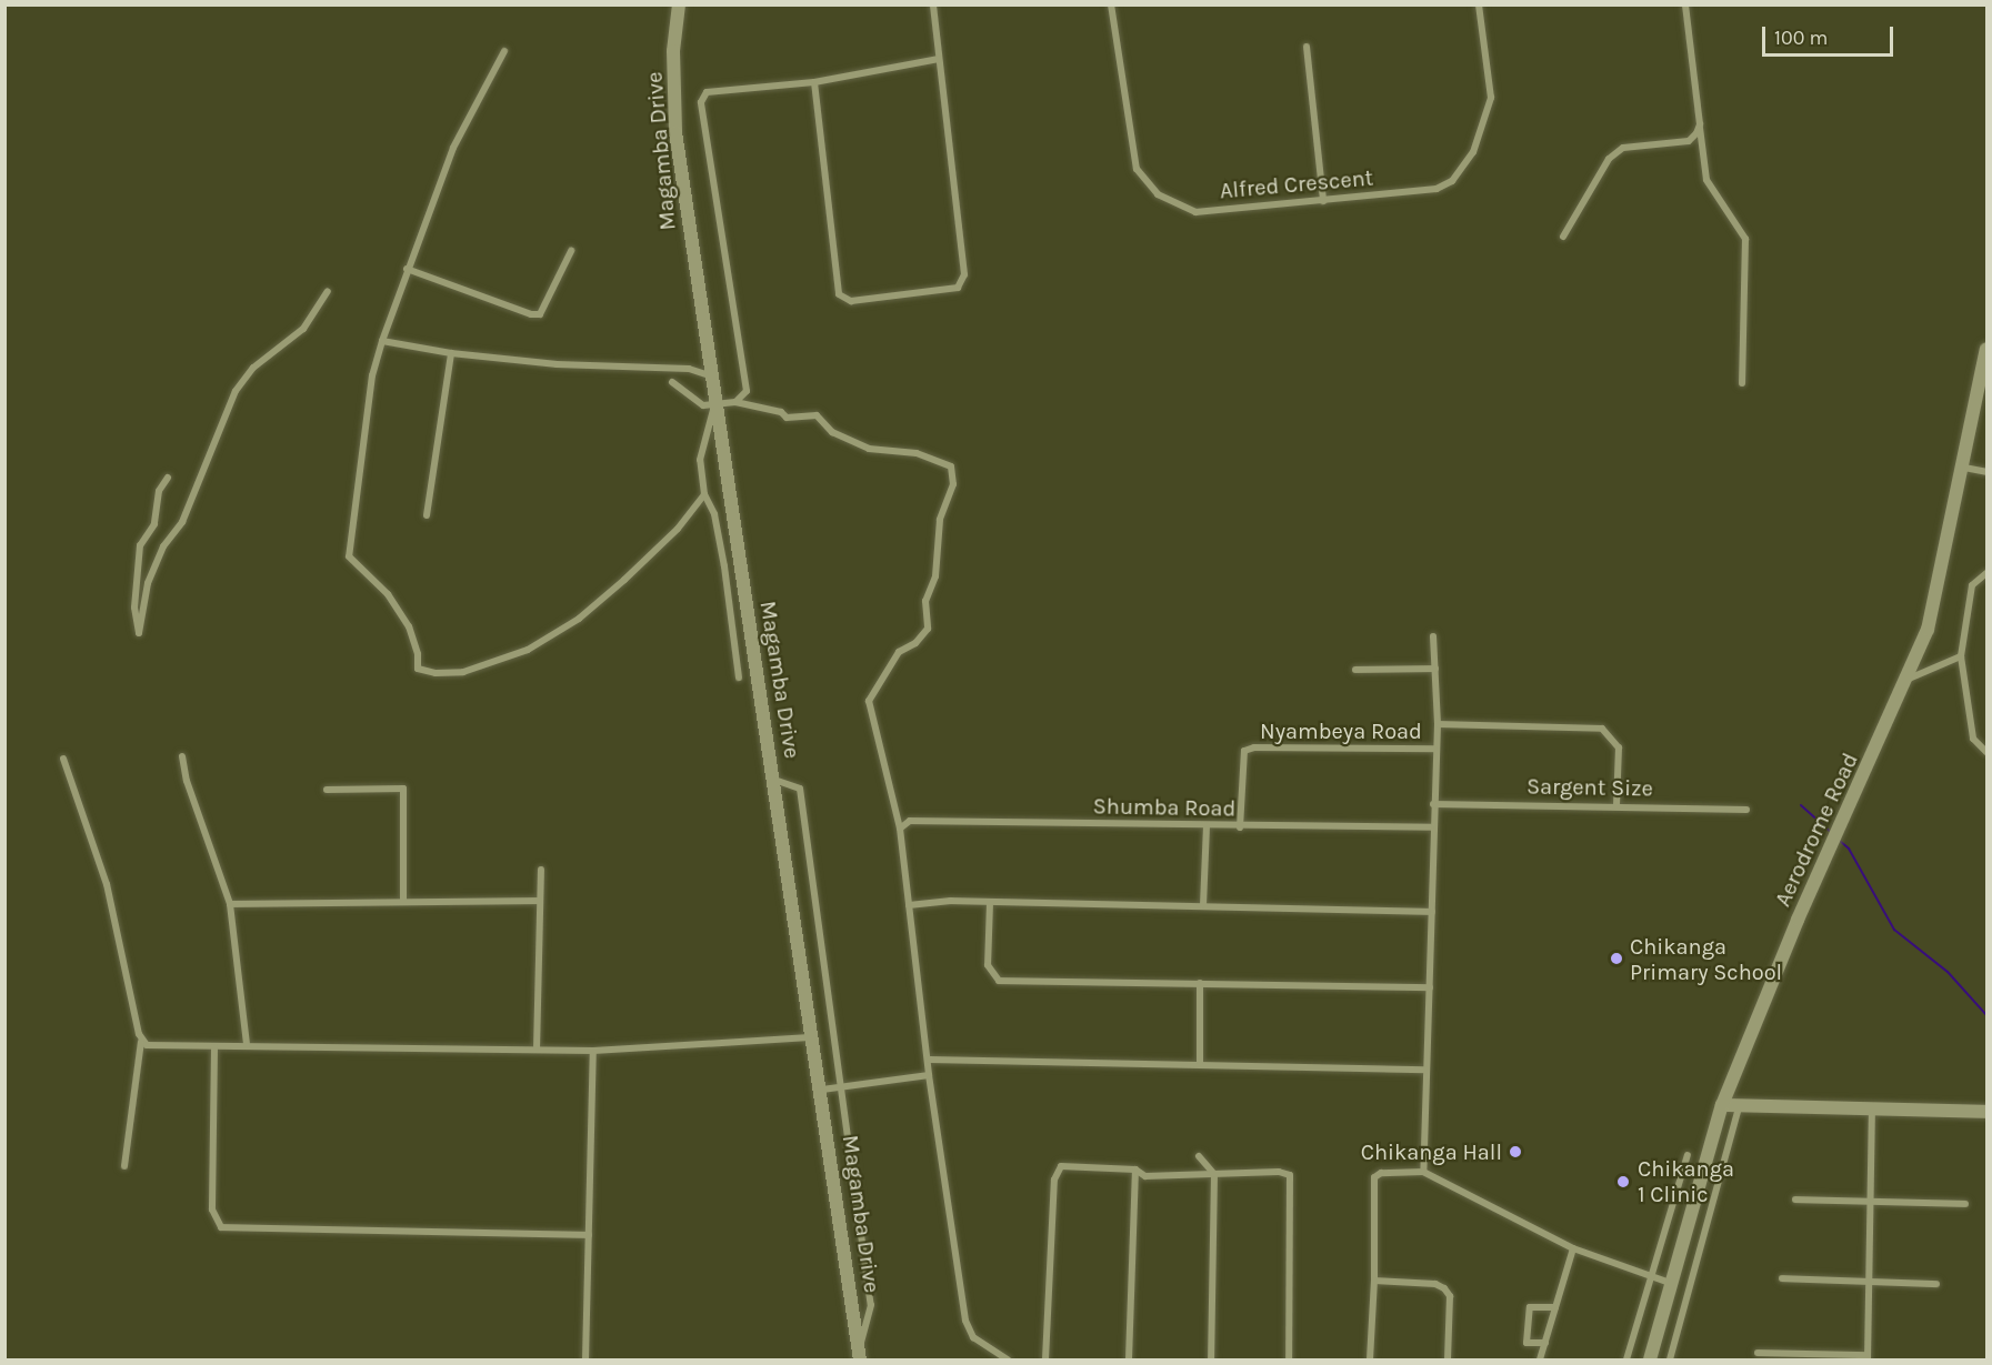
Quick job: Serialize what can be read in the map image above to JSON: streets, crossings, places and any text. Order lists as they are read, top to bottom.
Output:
{
  "streets": {
    "street": [
      "Magamba Drive",
      "Alfred Crescent",
      "Nyambeya Road",
      "Sargent Size",
      "Shumba Road",
      "Aerodrome Road"
    ]
  },
  "crossings": [
    ["Nyambeya Road", "Shumba Road"]
  ],
  "places": ["Chikanga Primary School", "Chikanga Hall", "Chikanga 1 Clinic"],
  "scale_bar": "100 m"
}
